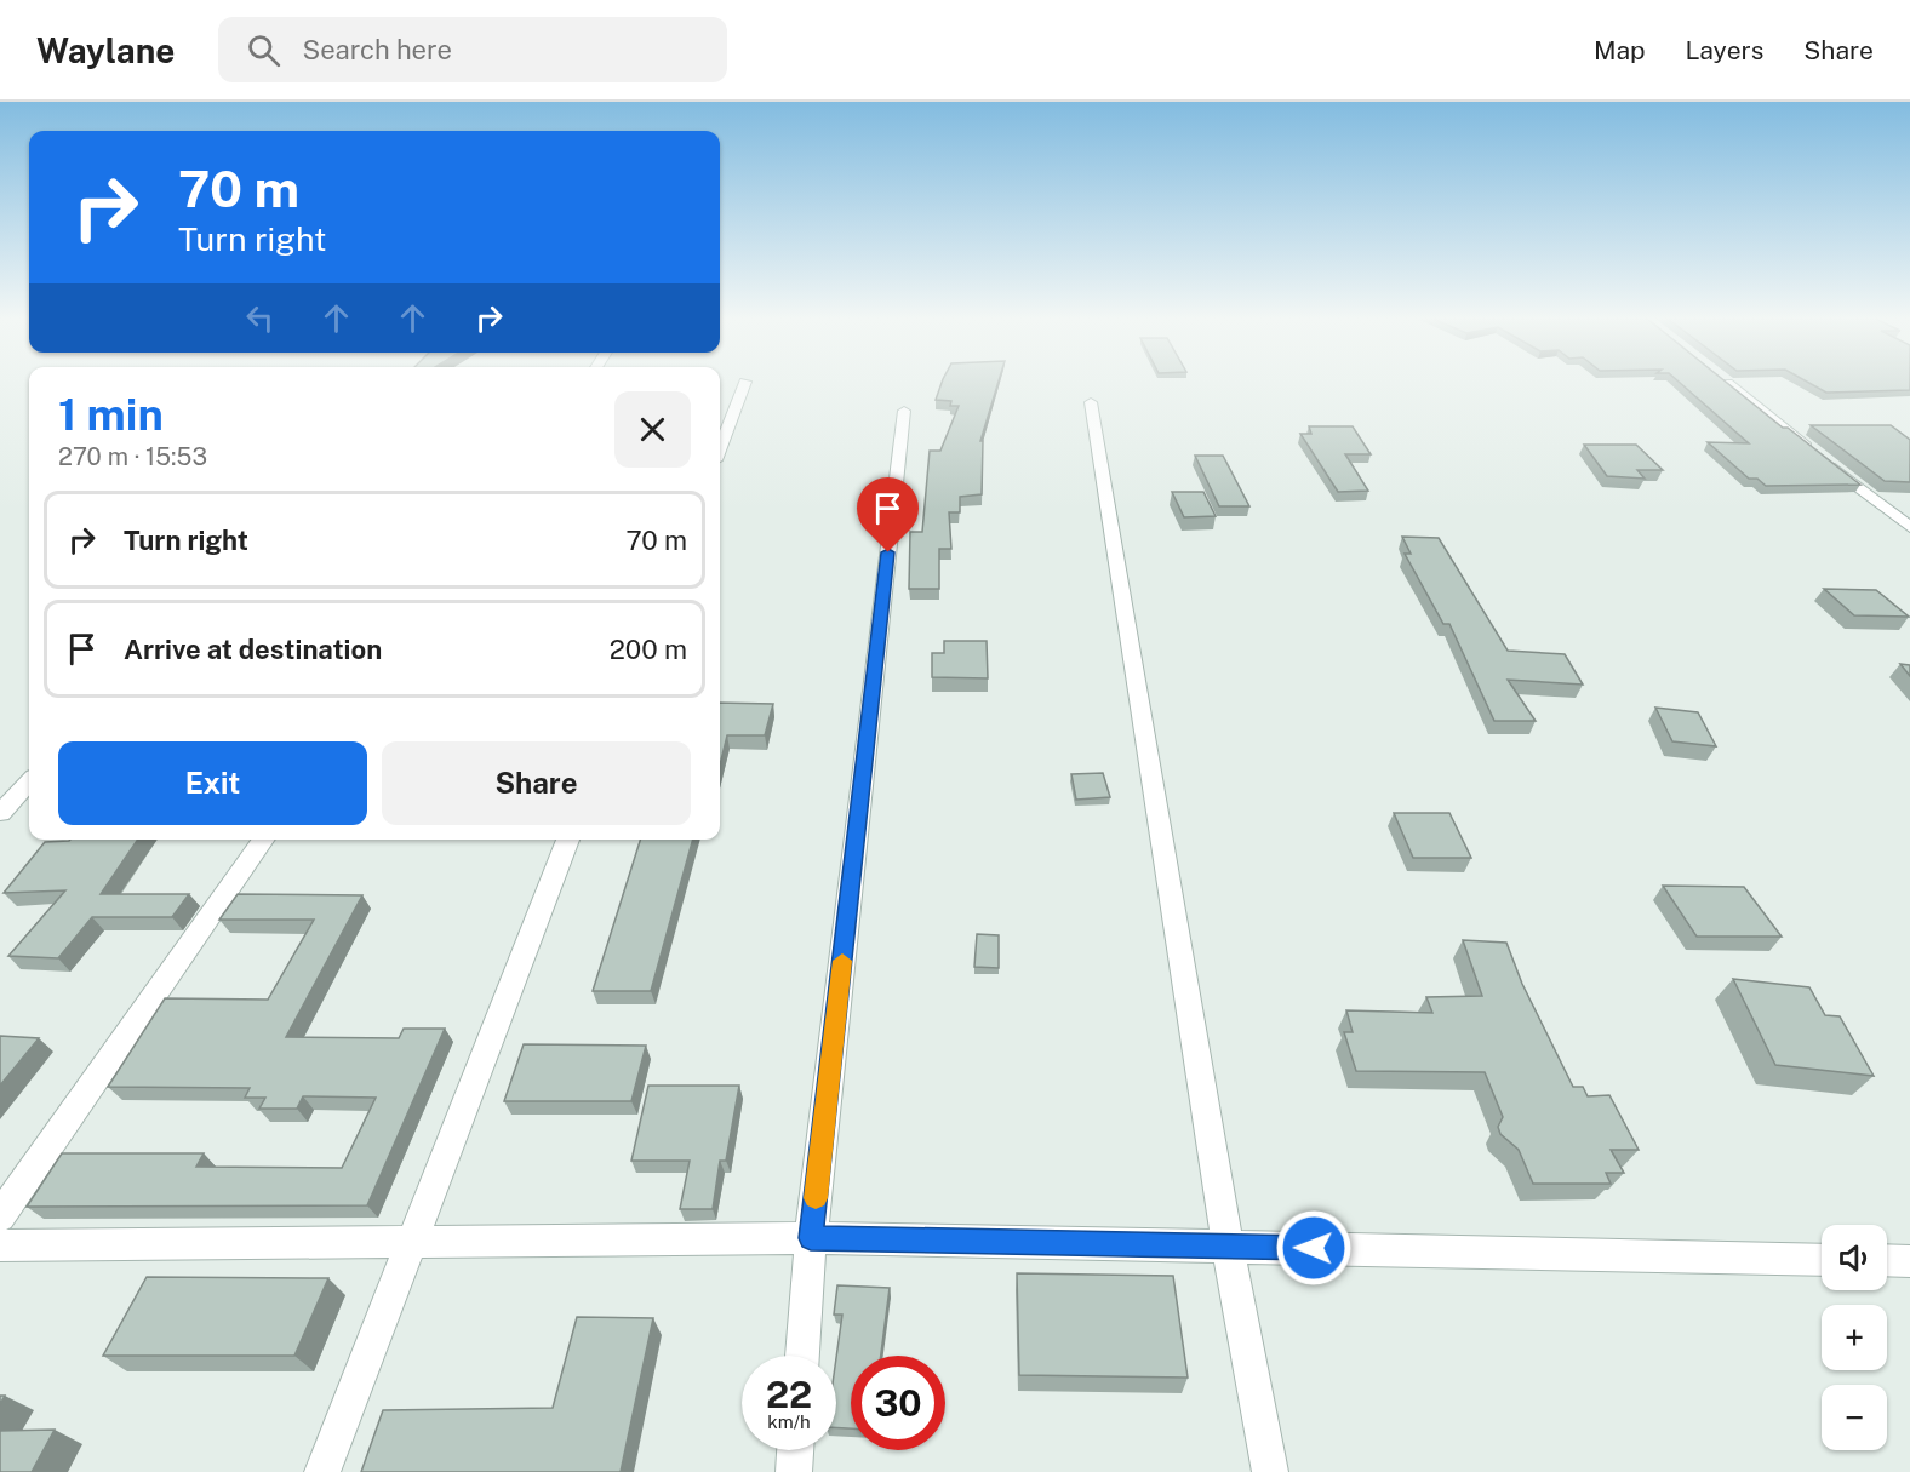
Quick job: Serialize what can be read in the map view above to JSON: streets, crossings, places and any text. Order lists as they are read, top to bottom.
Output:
{
  "page": {
    "header": "Waylane",
    "search": "Search here",
    "nav": ["Map", "Layers", "Share"],
    "turn": ["70 m", "Turn right"],
    "heading": ["1 min", "270 m · 15:53"],
    "list": [
      {
        "name": "Turn right",
        "value": "70 m"
      },
      {
        "name": "Arrive at destination",
        "value": "200 m"
      }
    ],
    "buttons": ["Exit", "Share"],
    "map_buttons": ["+", "−"],
    "speed": "22 km/h",
    "limit": "30"
  }
}
